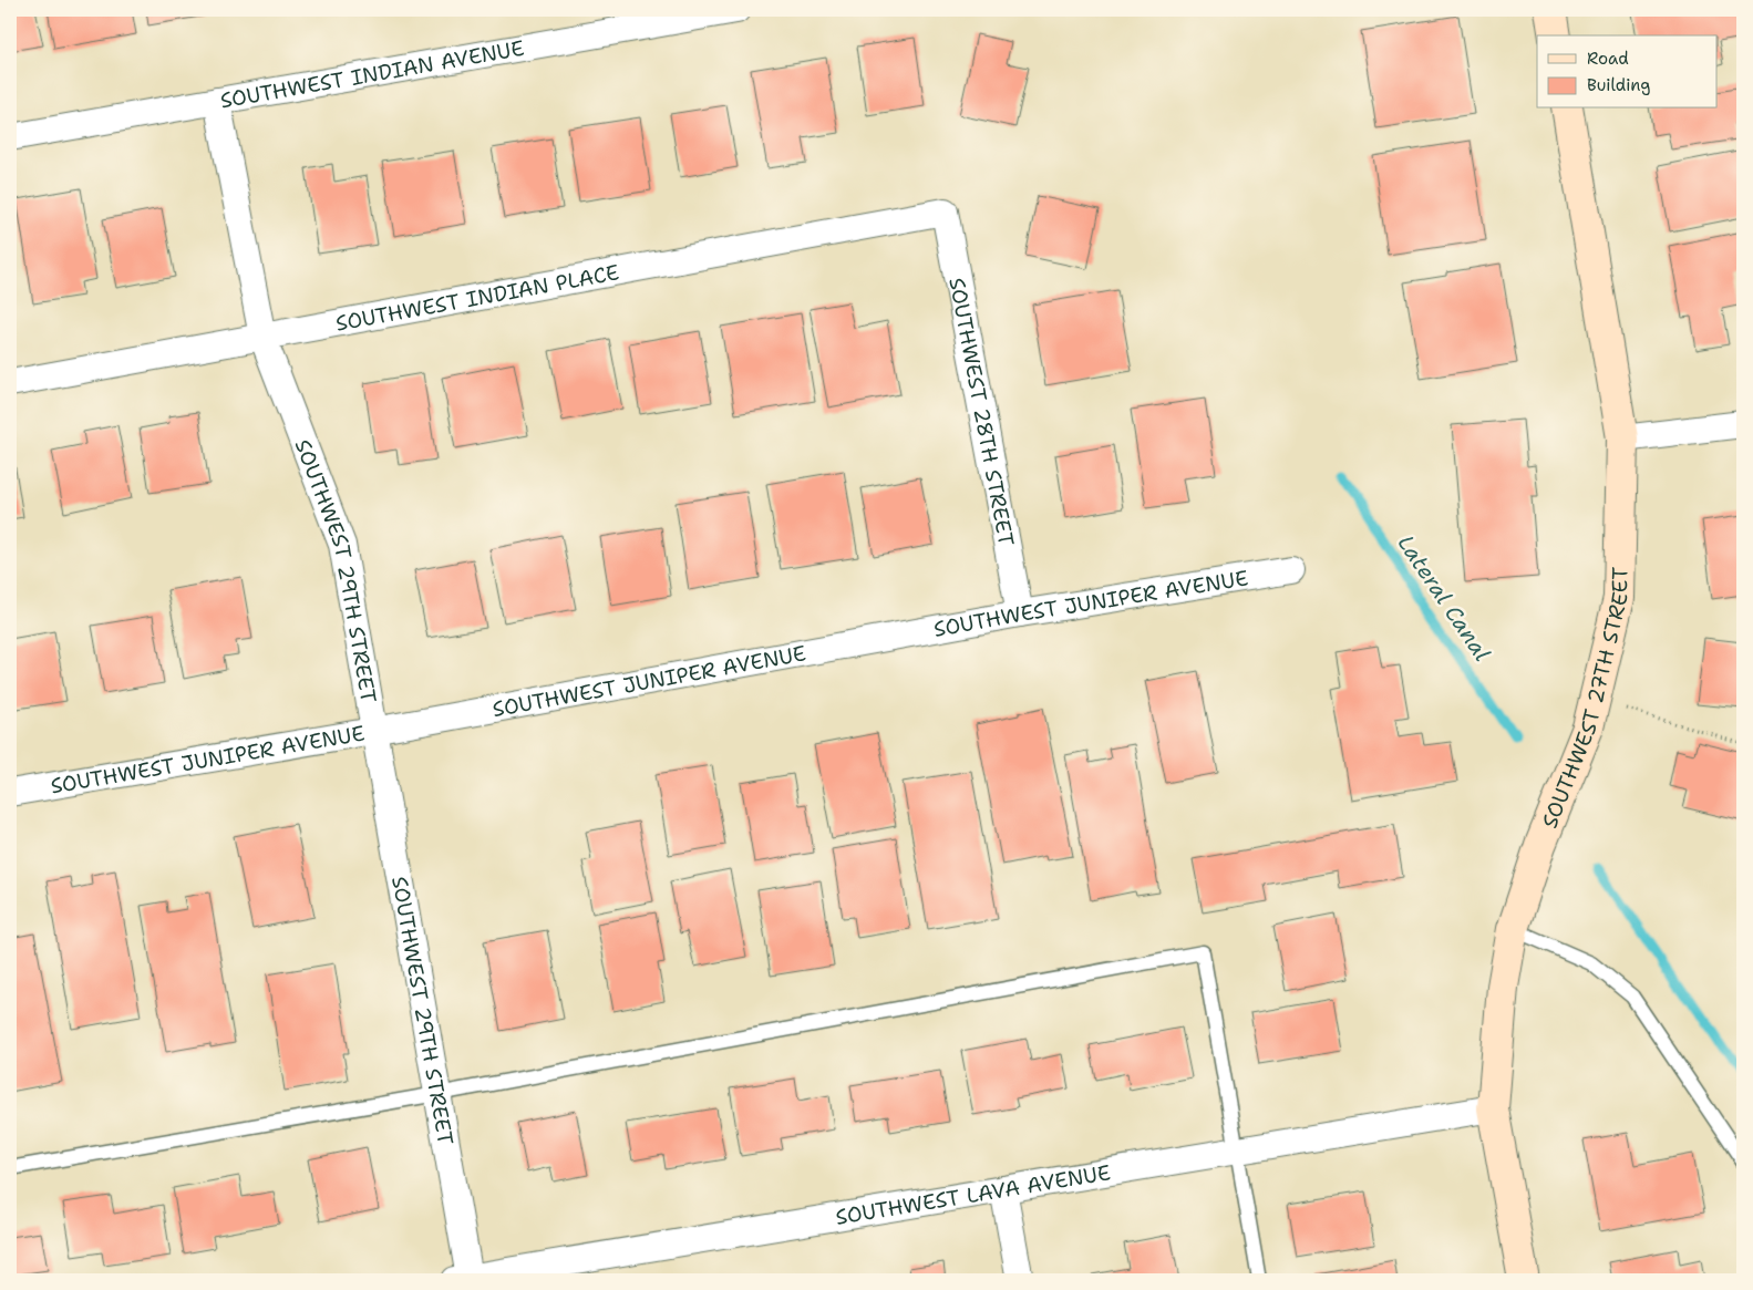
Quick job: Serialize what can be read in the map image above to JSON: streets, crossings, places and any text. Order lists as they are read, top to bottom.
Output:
{
  "streets": {
    "main road": ["SOUTHWEST 27TH STREET"],
    "street": [
      "SOUTHWEST INDIAN AVENUE",
      "SOUTHWEST INDIAN PLACE",
      "SOUTHWEST 28TH STREET",
      "SOUTHWEST 29TH STREET",
      "SOUTHWEST JUNIPER AVENUE",
      "SOUTHWEST LAVA AVENUE"
    ]
  },
  "crossings": [
    ["SOUTHWEST INDIAN AVENUE", "SOUTHWEST 29TH STREET"],
    ["SOUTHWEST INDIAN PLACE", "SOUTHWEST 28TH STREET"],
    ["SOUTHWEST INDIAN PLACE", "SOUTHWEST 29TH STREET"],
    ["SOUTHWEST 28TH STREET", "SOUTHWEST JUNIPER AVENUE"],
    ["SOUTHWEST 29TH STREET", "SOUTHWEST JUNIPER AVENUE"],
    ["SOUTHWEST 29TH STREET", "SOUTHWEST LAVA AVENUE"],
    ["SOUTHWEST 27TH STREET", "SOUTHWEST LAVA AVENUE"]
  ],
  "water": ["Lateral Canal"],
  "legend": ["Road", "Building"]
}
